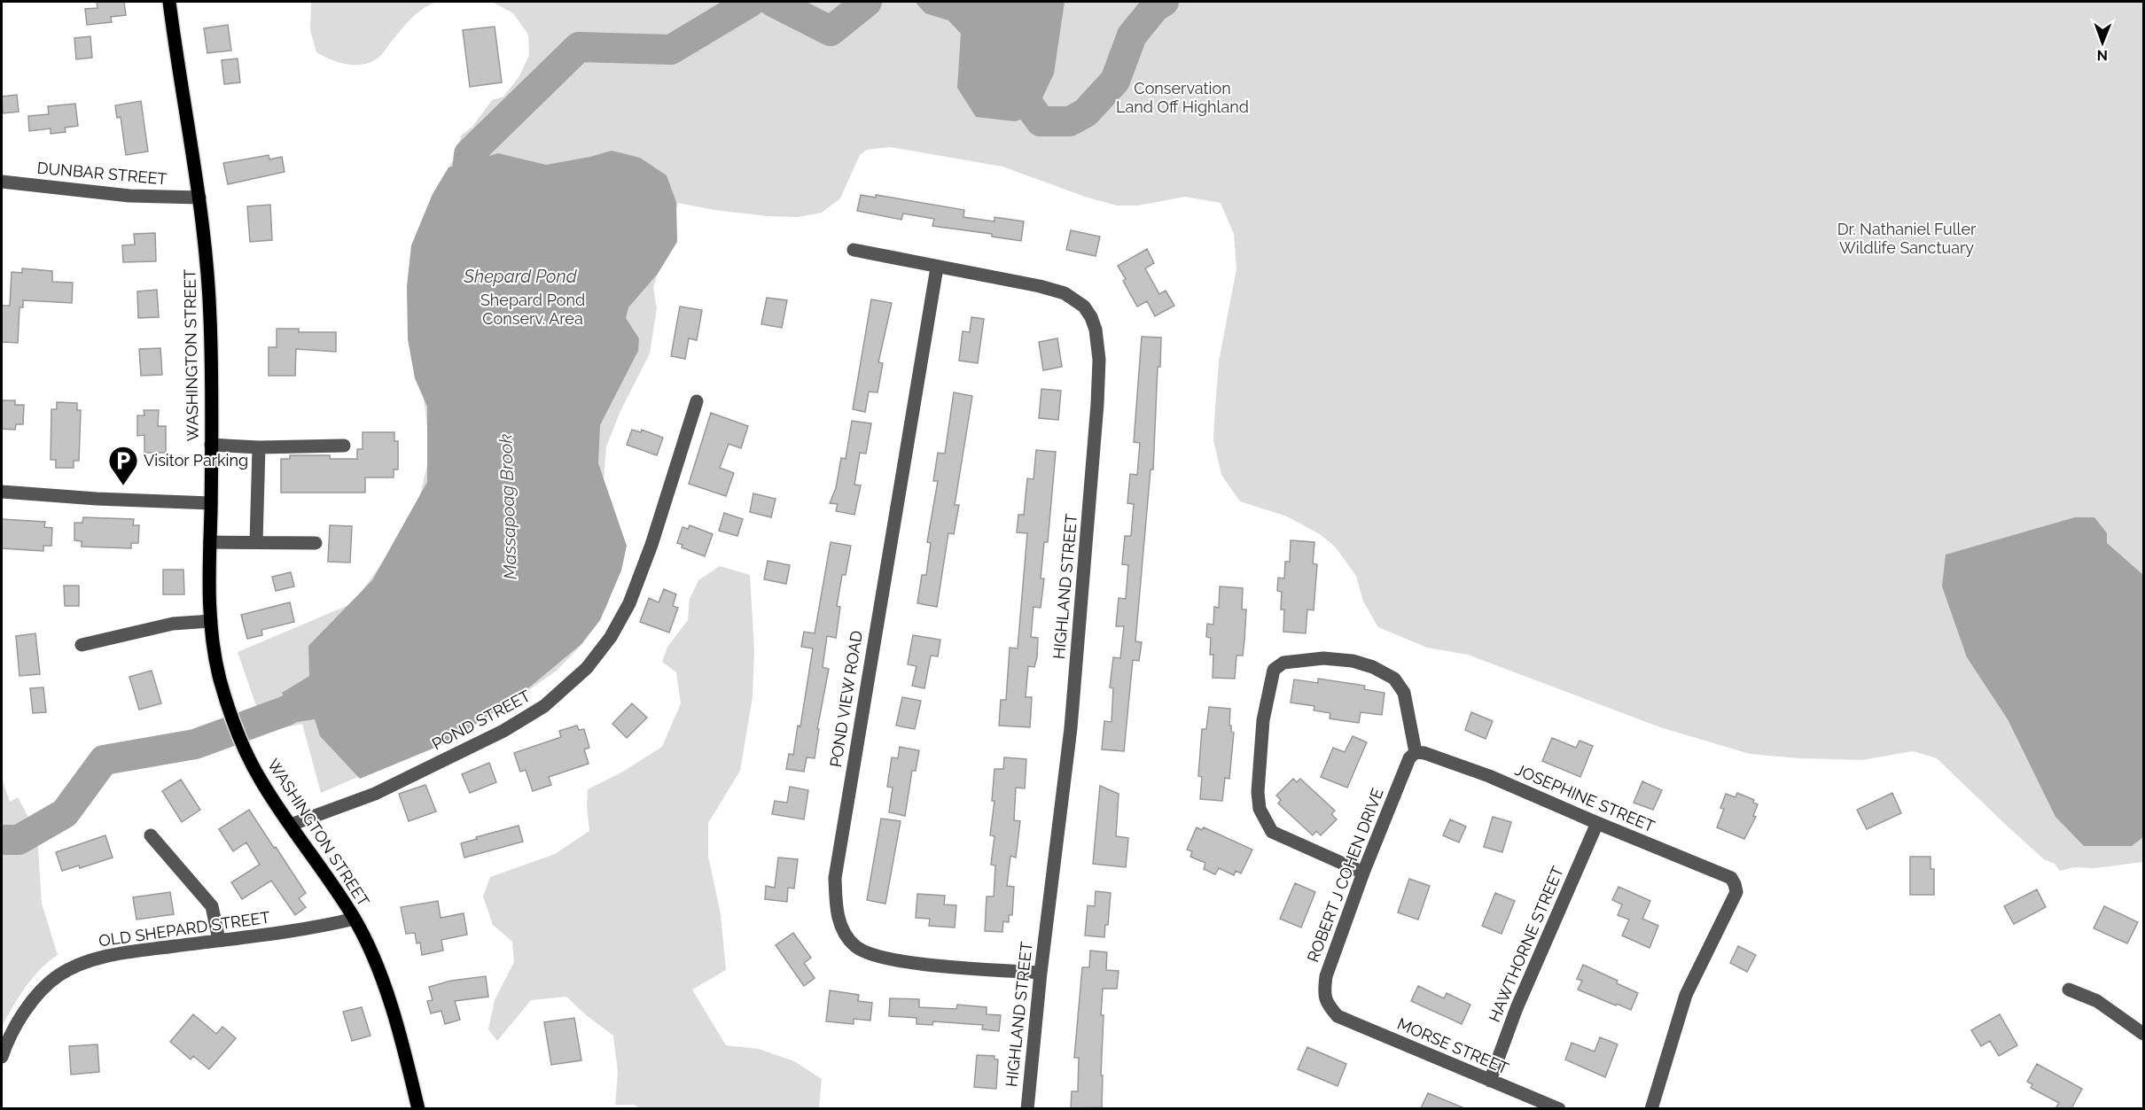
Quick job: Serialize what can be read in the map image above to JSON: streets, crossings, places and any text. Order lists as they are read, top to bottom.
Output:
{
  "streets": {
    "main road": ["WASHINGTON STREET"],
    "street": [
      "DUNBAR STREET",
      "HIGHLAND STREET",
      "POND VIEW ROAD",
      "POND STREET",
      "JOSEPHINE STREET",
      "ROBERT J COHEN DRIVE",
      "OLD SHEPARD STREET",
      "HAWTHORNE STREET",
      "MORSE STREET"
    ]
  },
  "crossings": [
    ["DUNBAR STREET", "WASHINGTON STREET"],
    ["WASHINGTON STREET", "POND STREET"],
    ["WASHINGTON STREET", "OLD SHEPARD STREET"],
    ["HIGHLAND STREET", "POND VIEW ROAD"],
    ["JOSEPHINE STREET", "ROBERT J COHEN DRIVE"],
    ["JOSEPHINE STREET", "HAWTHORNE STREET"],
    ["ROBERT J COHEN DRIVE", "MORSE STREET"],
    ["HAWTHORNE STREET", "MORSE STREET"]
  ],
  "water": ["Shepard Pond", "Massapoag Brook"],
  "parks": ["Conservation Land Off Highland", "Dr. Nathaniel Fuller Wildlife Sanctuary", "Shepard Pond Conserv. Area"],
  "places": {
    "parking": ["Visitor Parking"]
  },
  "north": "bottom"
}
